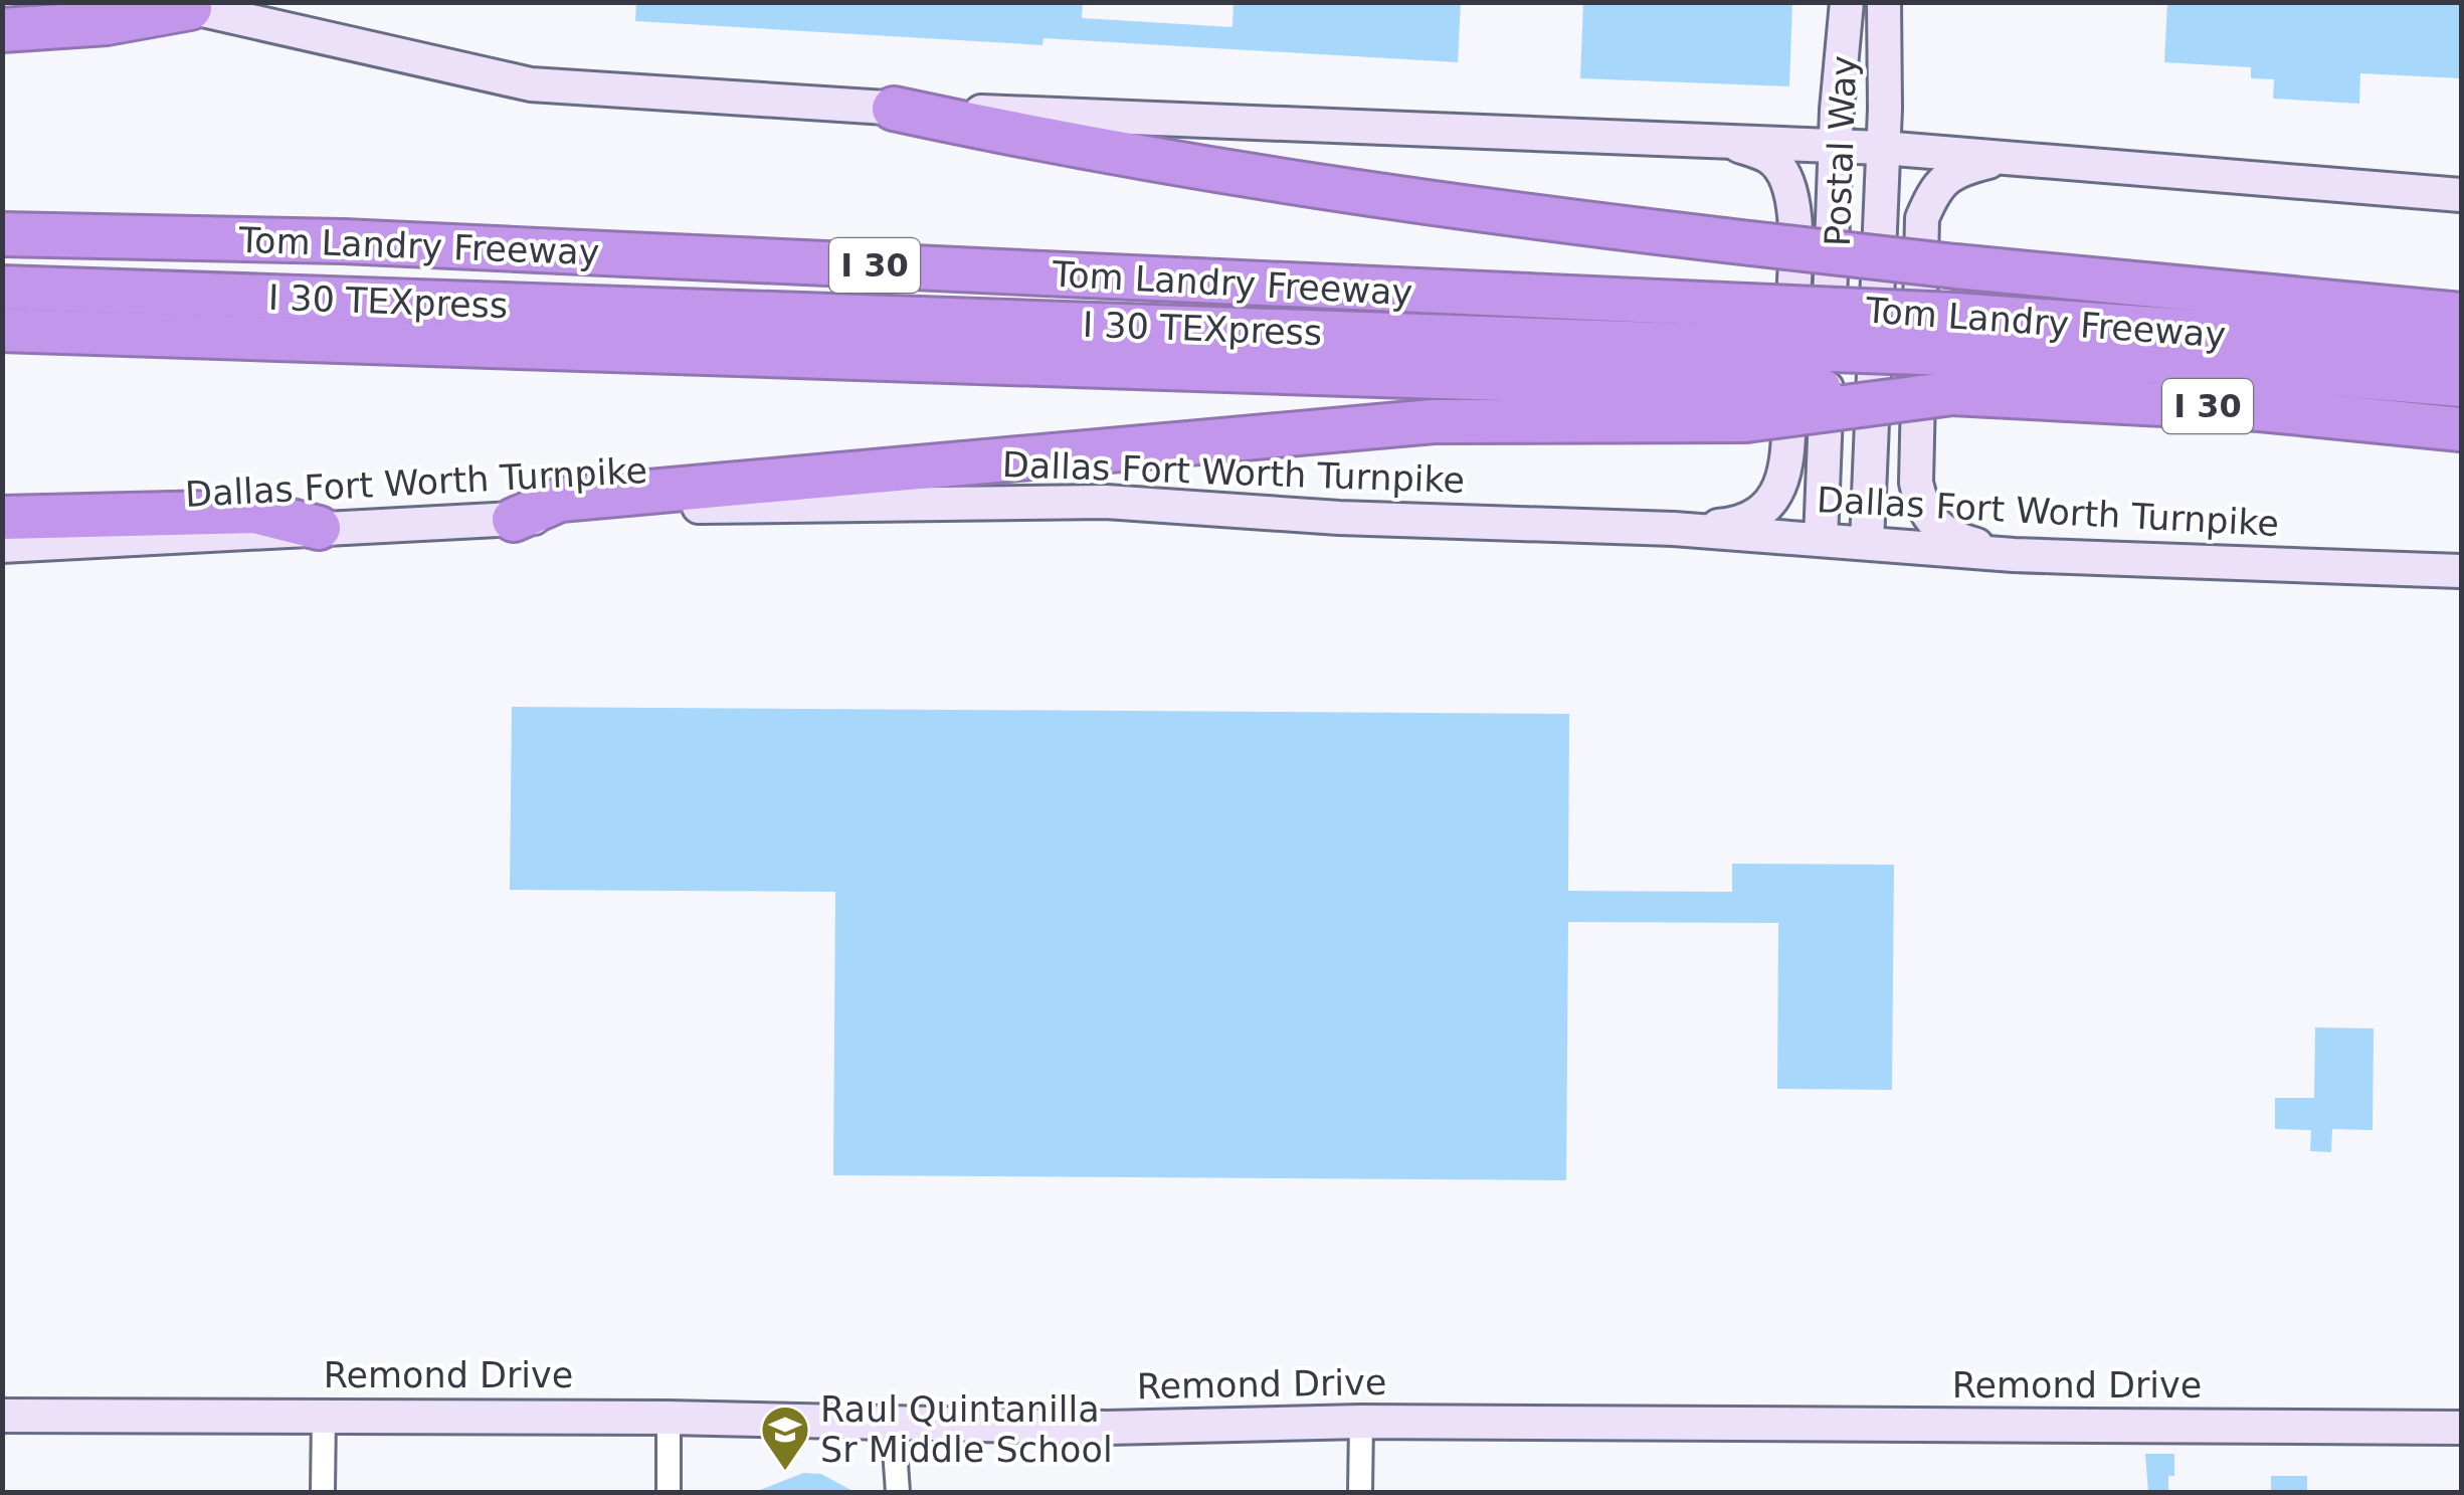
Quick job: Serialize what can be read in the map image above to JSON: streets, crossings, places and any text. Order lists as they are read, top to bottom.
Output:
{
  "streets": {
    "highway": ["Tom Landry Freeway", "I 30", "I 30 TEXpress"],
    "main road": ["Postal Way", "Dallas Fort Worth Turnpike", "Remond Drive"]
  },
  "crossings": [
    ["Postal Way", "Dallas Fort Worth Turnpike"],
    ["Tom Landry Freeway", "I 30 TEXpress"]
  ],
  "places": {
    "school or university": ["Raul Quintanilla Sr Middle School"]
  }
}
